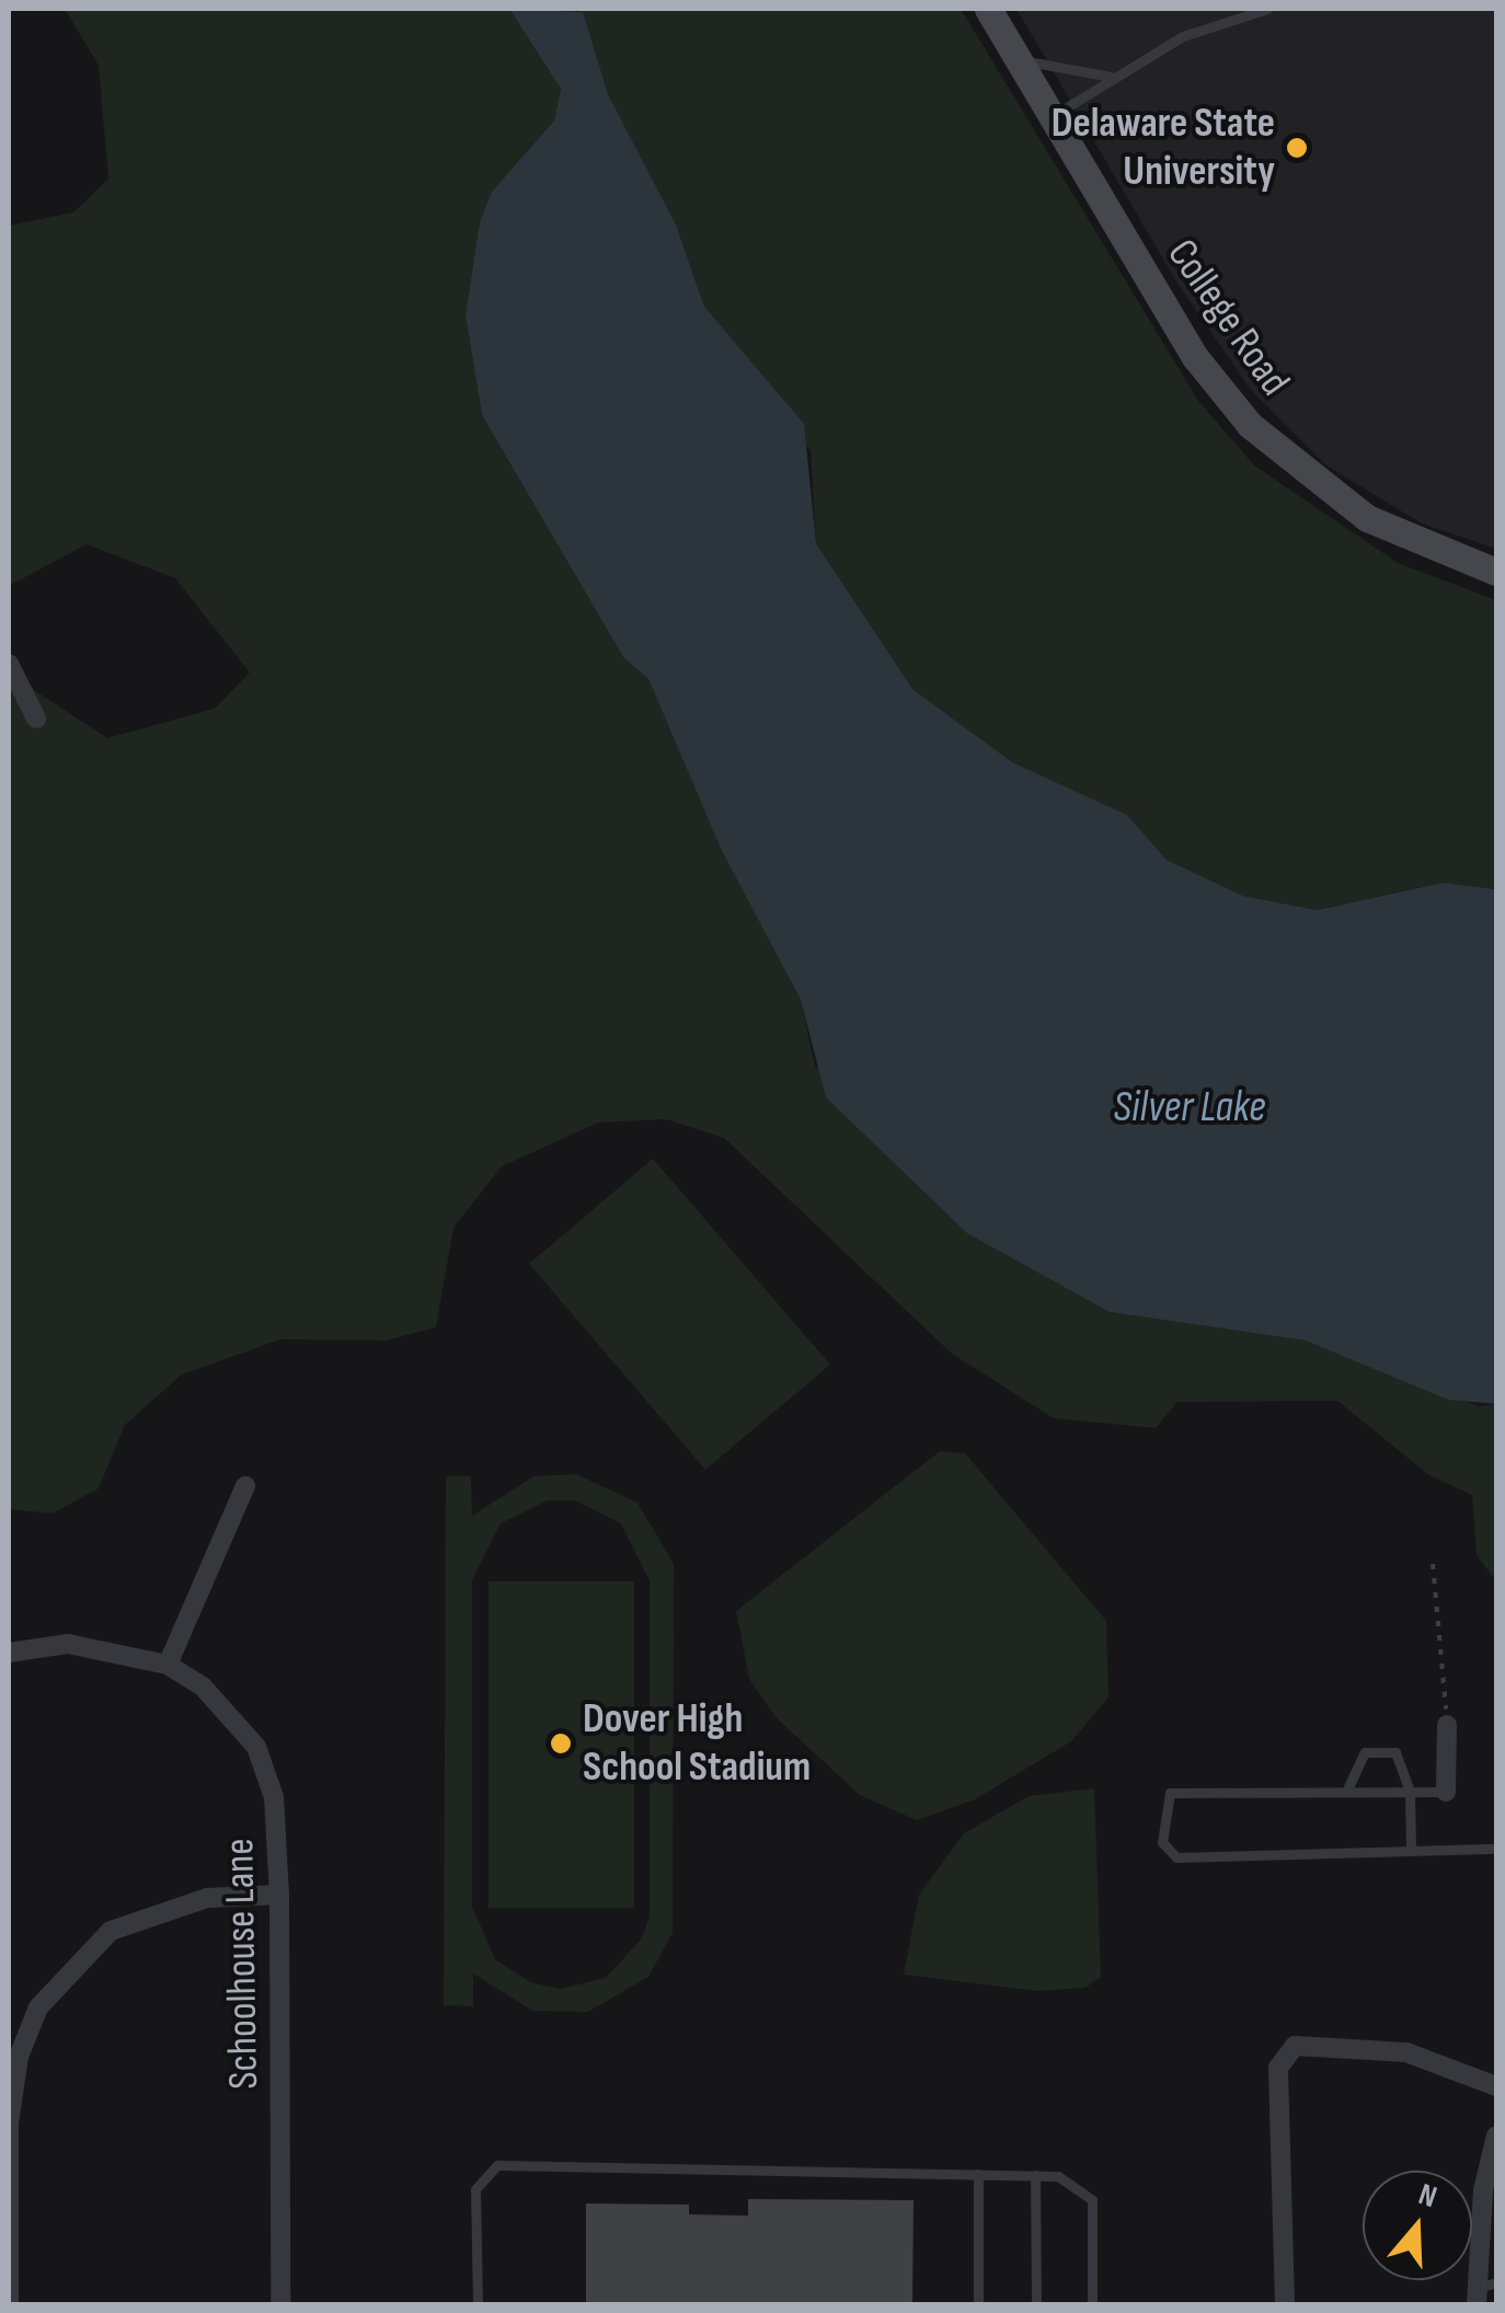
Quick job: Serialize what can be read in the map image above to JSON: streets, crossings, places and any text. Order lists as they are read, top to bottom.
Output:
{
  "streets": {
    "street": ["College Road", "Schoolhouse Lane"]
  },
  "water": ["Silver Lake"],
  "places": ["Delaware State University", "Dover High School Stadium"],
  "north": "top"
}
